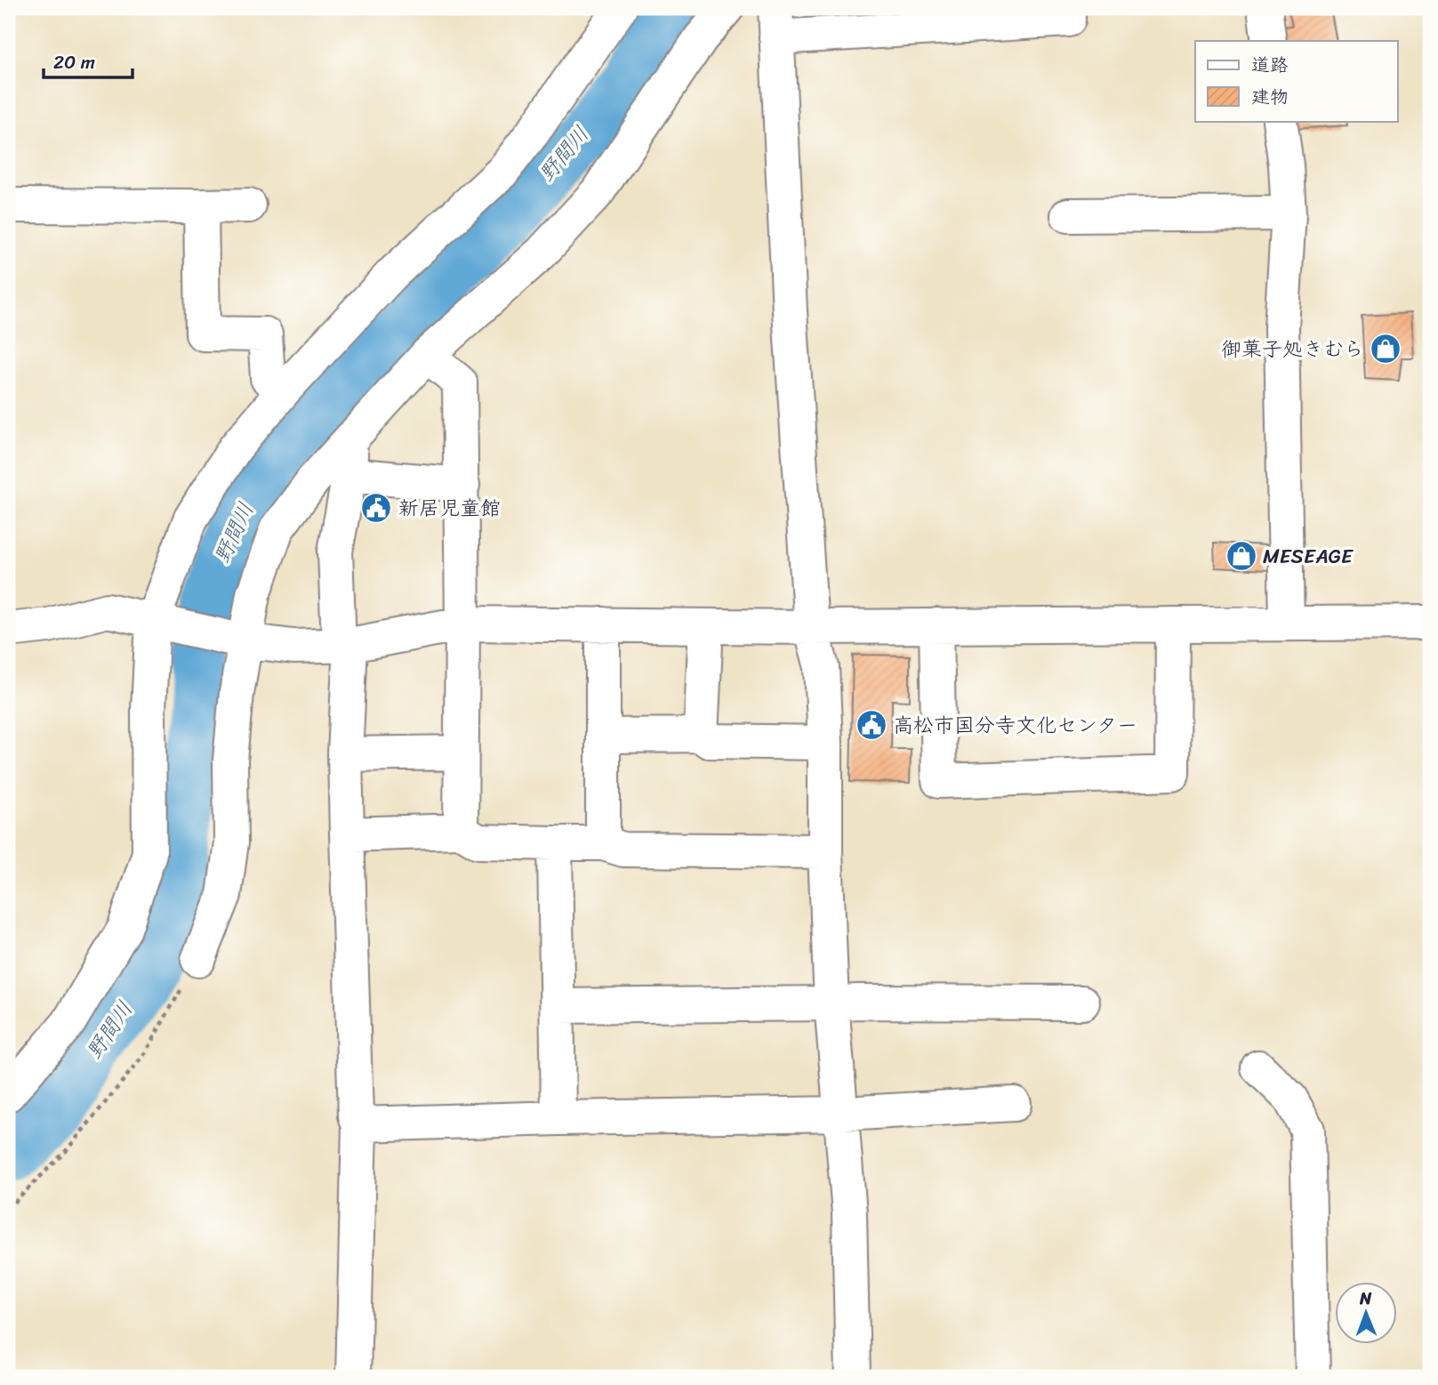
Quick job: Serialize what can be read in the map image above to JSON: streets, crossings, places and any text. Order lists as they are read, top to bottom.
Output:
{
  "water": ["野間川"],
  "places": {
    "shop": ["御菓子処きむら", "MESEAGE"],
    "public building": ["新居児童館", "高松市国分寺文化センター"]
  },
  "legend": ["道路", "建物"],
  "scale_bar": "20 m",
  "north": "top"
}
